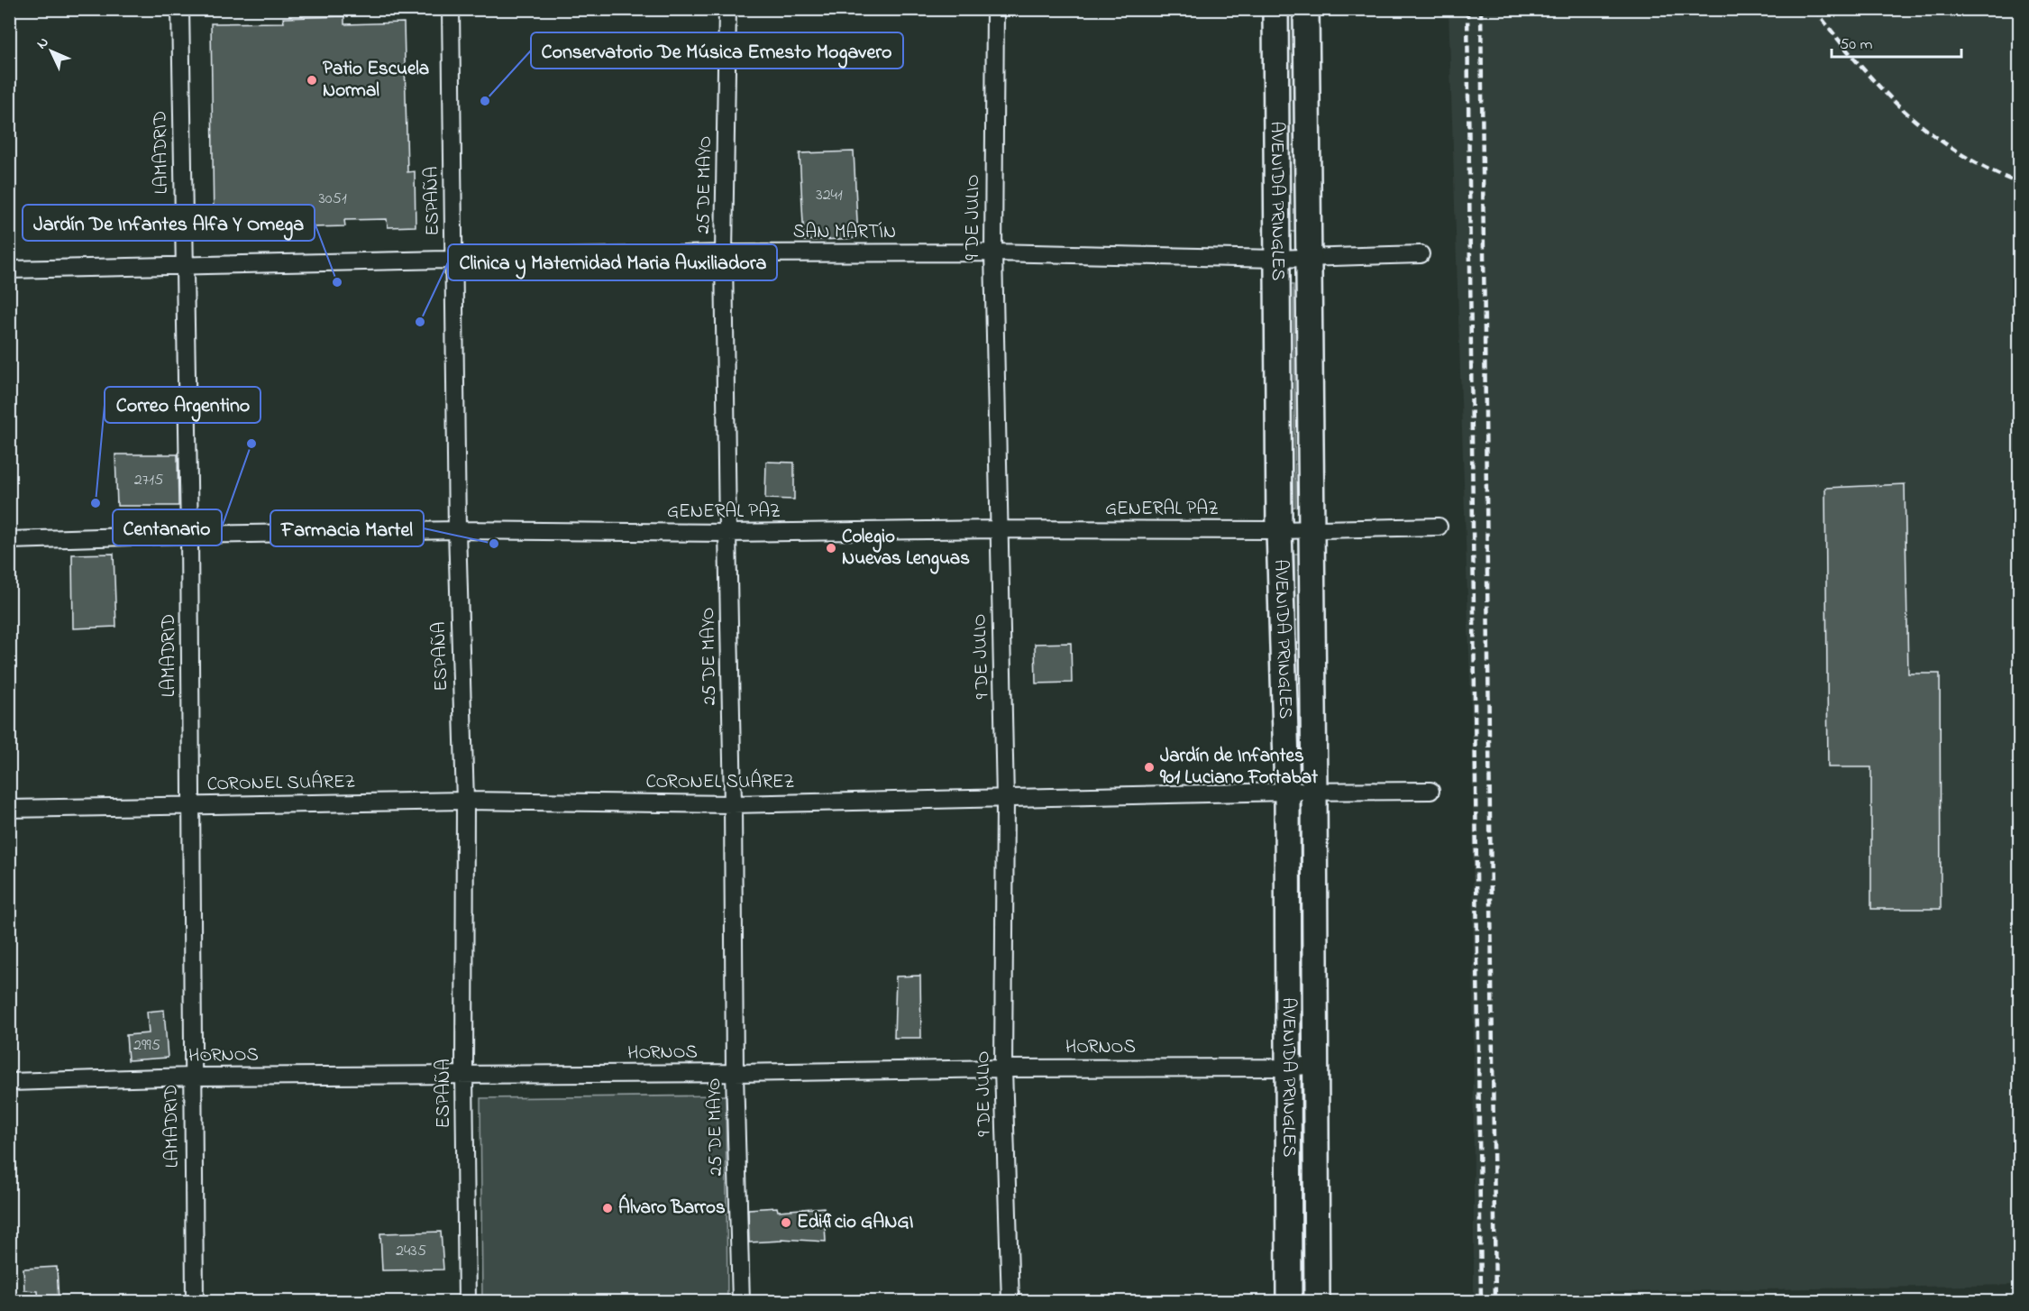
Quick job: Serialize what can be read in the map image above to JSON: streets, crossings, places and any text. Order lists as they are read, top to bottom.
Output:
{
  "streets": {
    "main road": ["AVENIDA PRINGLES"],
    "street": [
      "LAMADRID",
      "25 DE MAYO",
      "ESPAÑA",
      "9 DE JULIO",
      "SAN MARTÍN",
      "GENERAL PAZ",
      "CORONEL SUÁREZ",
      "HORNOS"
    ]
  },
  "crossings": [
    ["LAMADRID", "SAN MARTÍN"],
    ["LAMADRID", "GENERAL PAZ"],
    ["LAMADRID", "CORONEL SUÁREZ"],
    ["LAMADRID", "HORNOS"],
    ["25 DE MAYO", "SAN MARTÍN"],
    ["25 DE MAYO", "GENERAL PAZ"],
    ["25 DE MAYO", "CORONEL SUÁREZ"],
    ["25 DE MAYO", "HORNOS"],
    ["ESPAÑA", "SAN MARTÍN"],
    ["ESPAÑA", "GENERAL PAZ"],
    ["ESPAÑA", "CORONEL SUÁREZ"],
    ["ESPAÑA", "HORNOS"],
    ["AVENIDA PRINGLES", "SAN MARTÍN"],
    ["AVENIDA PRINGLES", "GENERAL PAZ"],
    ["AVENIDA PRINGLES", "CORONEL SUÁREZ"],
    ["AVENIDA PRINGLES", "HORNOS"],
    ["9 DE JULIO", "SAN MARTÍN"],
    ["9 DE JULIO", "GENERAL PAZ"],
    ["9 DE JULIO", "CORONEL SUÁREZ"],
    ["9 DE JULIO", "HORNOS"]
  ],
  "places": [
    "Patio Escuela Normal",
    "Conservatorio De Música Ernesto Mogavero",
    "Jardín De Infantes Alfa Y Omega",
    "Clinica y Maternidad Maria Auxiliadora",
    "Centanario",
    "Correo Argentino",
    "Farmacia Martel",
    "Colegio Nuevas Lenguas",
    "Jardín de Infantes 901 Luciano Fortabat",
    "Álvaro Barros",
    "Edificio GANGI"
  ],
  "house_numbers": [
    "3241",
    "3051",
    "2715",
    "2995",
    "2435"
  ],
  "scale_bar": "50 m",
  "north": "top left"
}
